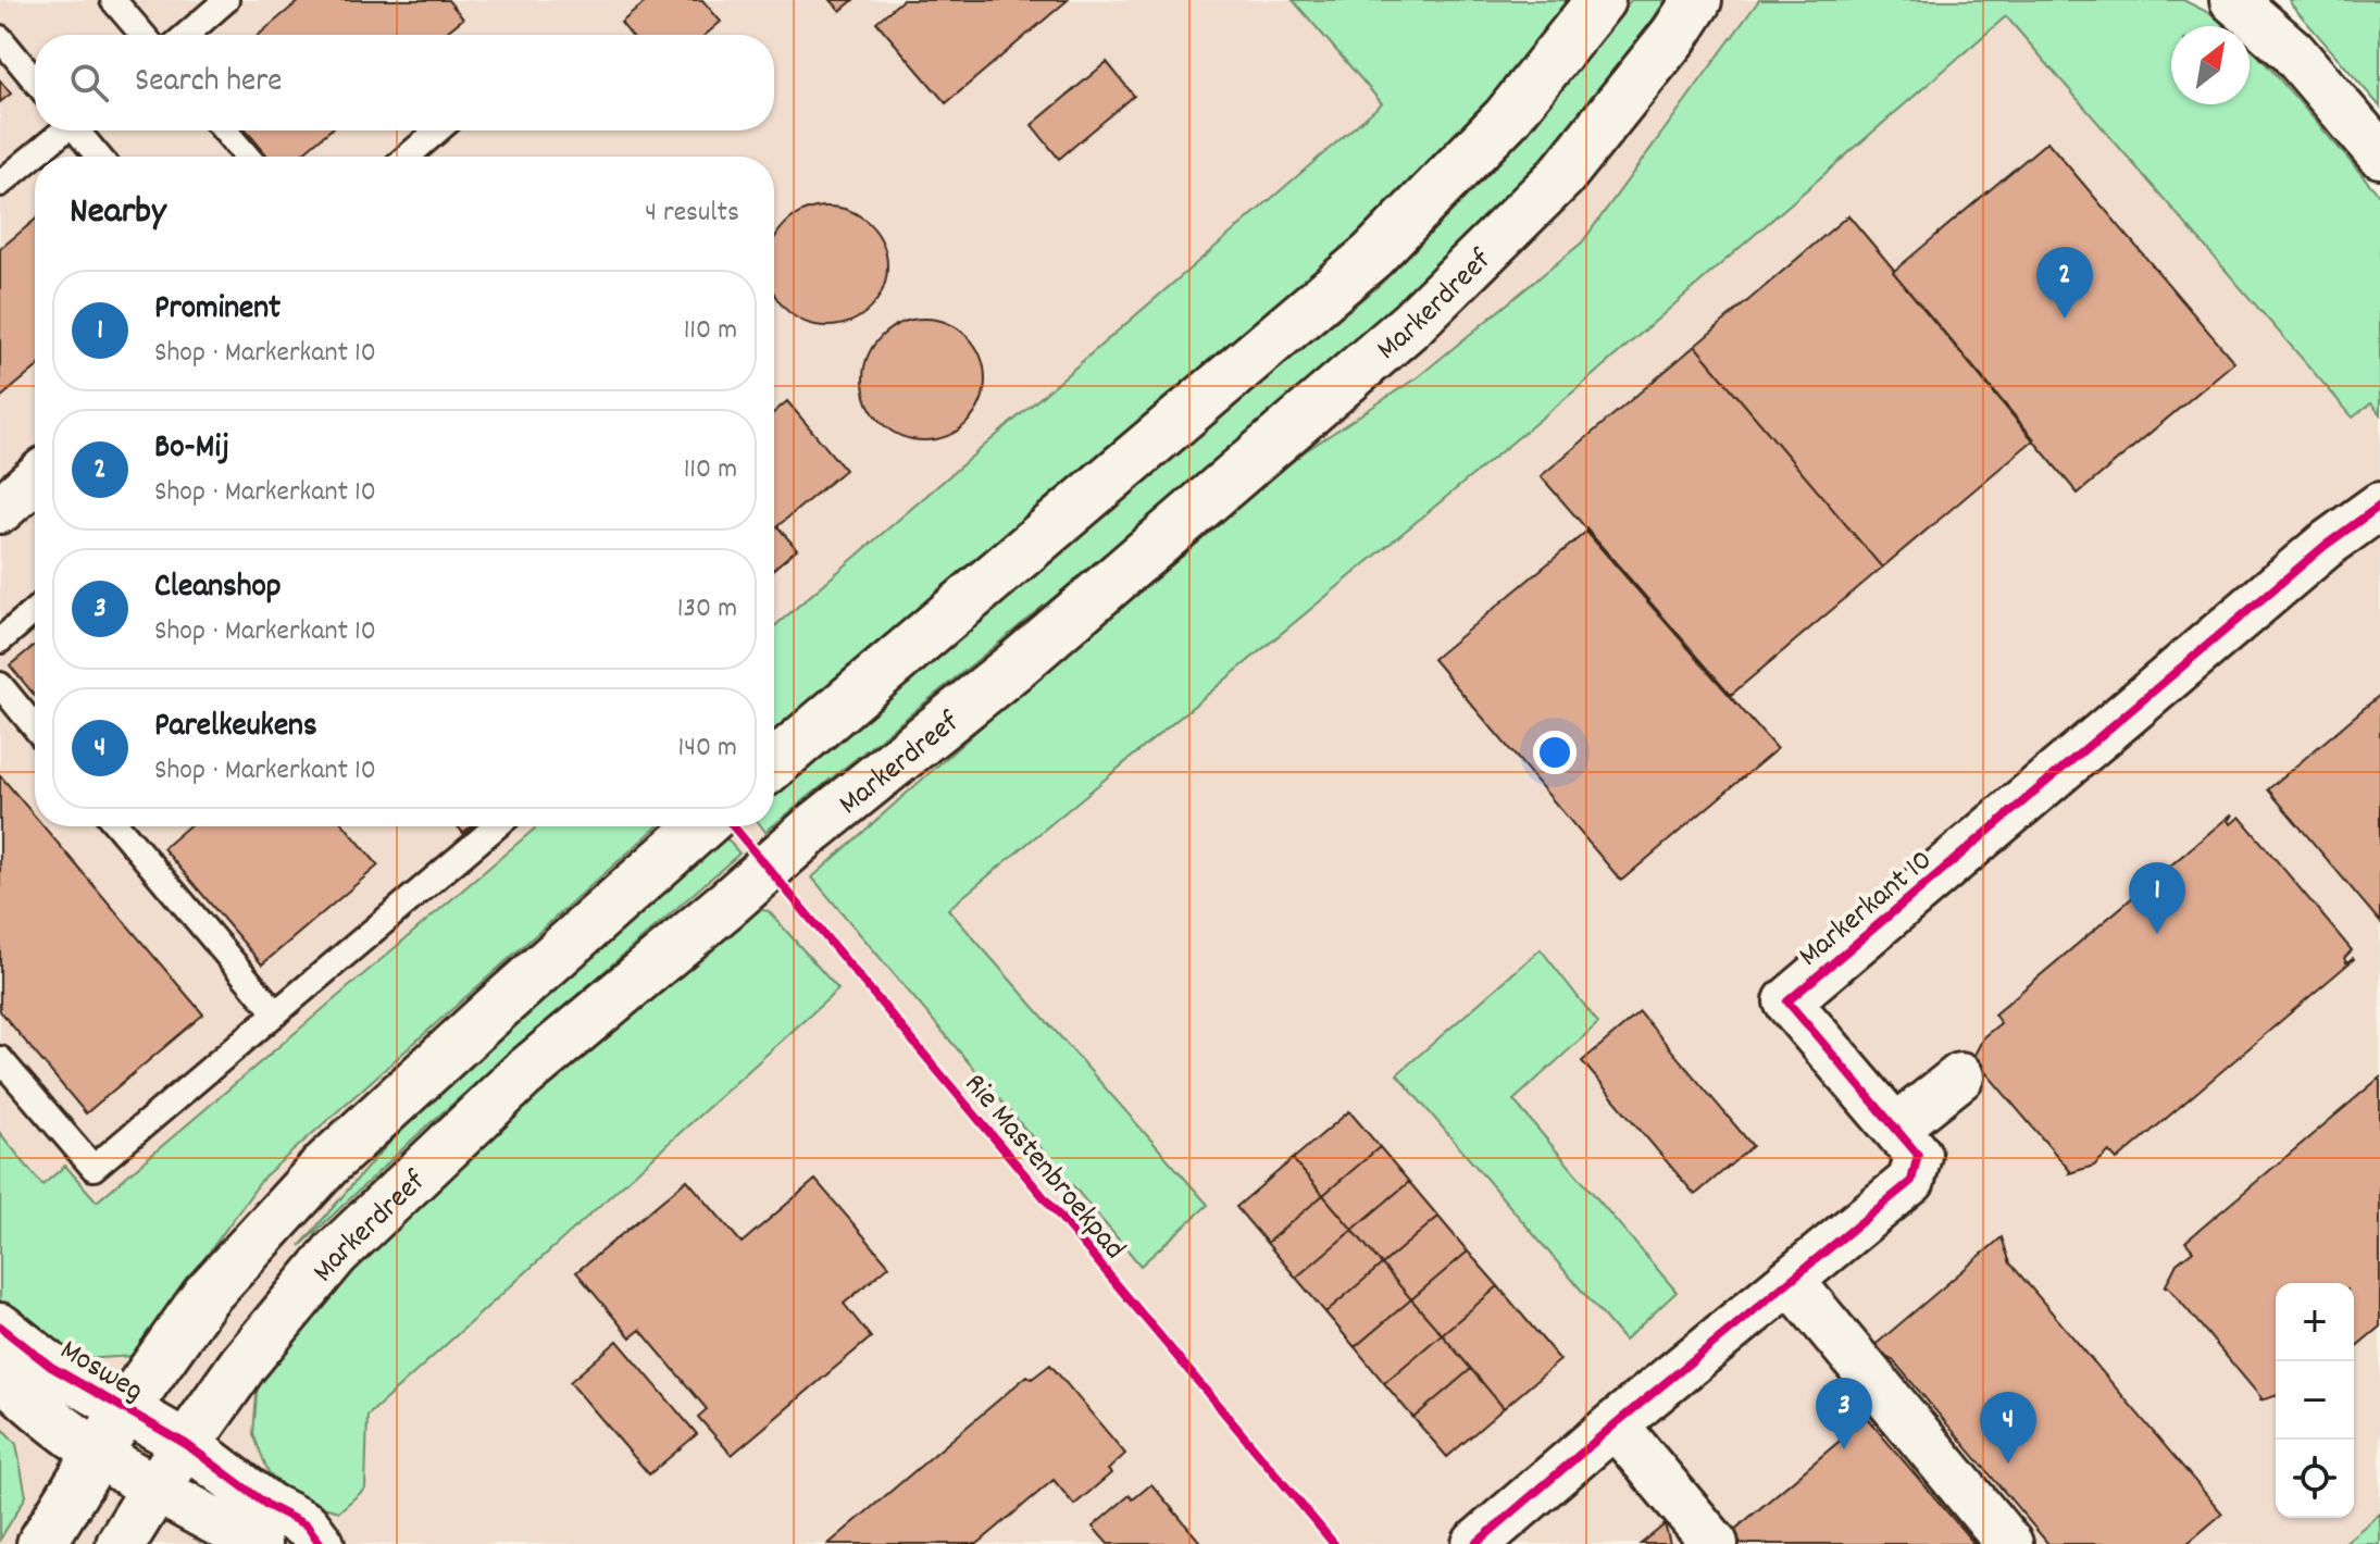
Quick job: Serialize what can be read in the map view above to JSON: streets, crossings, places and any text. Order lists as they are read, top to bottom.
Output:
{
  "streets": {
    "main road": ["Markerdreef"],
    "street": ["Markerkant 10", "Mosweg"],
    "cycle path": ["Rie Mastenbroekpad"]
  },
  "crossings": [
    ["Markerdreef", "Mosweg"]
  ],
  "north": "top right",
  "page": {
    "search": "Search here",
    "heading": ["Nearby", "4 results"],
    "pins": [
      "2",
      "1",
      "3",
      "4"
    ],
    "list": [
      {
        "mark": "1",
        "name": "Prominent",
        "note": "Shop · Markerkant 10",
        "value": "110 m"
      },
      {
        "mark": "2",
        "name": "Bo-Mij",
        "note": "Shop · Markerkant 10",
        "value": "110 m"
      },
      {
        "mark": "3",
        "name": "Cleanshop",
        "note": "Shop · Markerkant 10",
        "value": "130 m"
      },
      {
        "mark": "4",
        "name": "Parelkeukens",
        "note": "Shop · Markerkant 10",
        "value": "140 m"
      }
    ],
    "map_buttons": ["+", "−"]
  }
}
